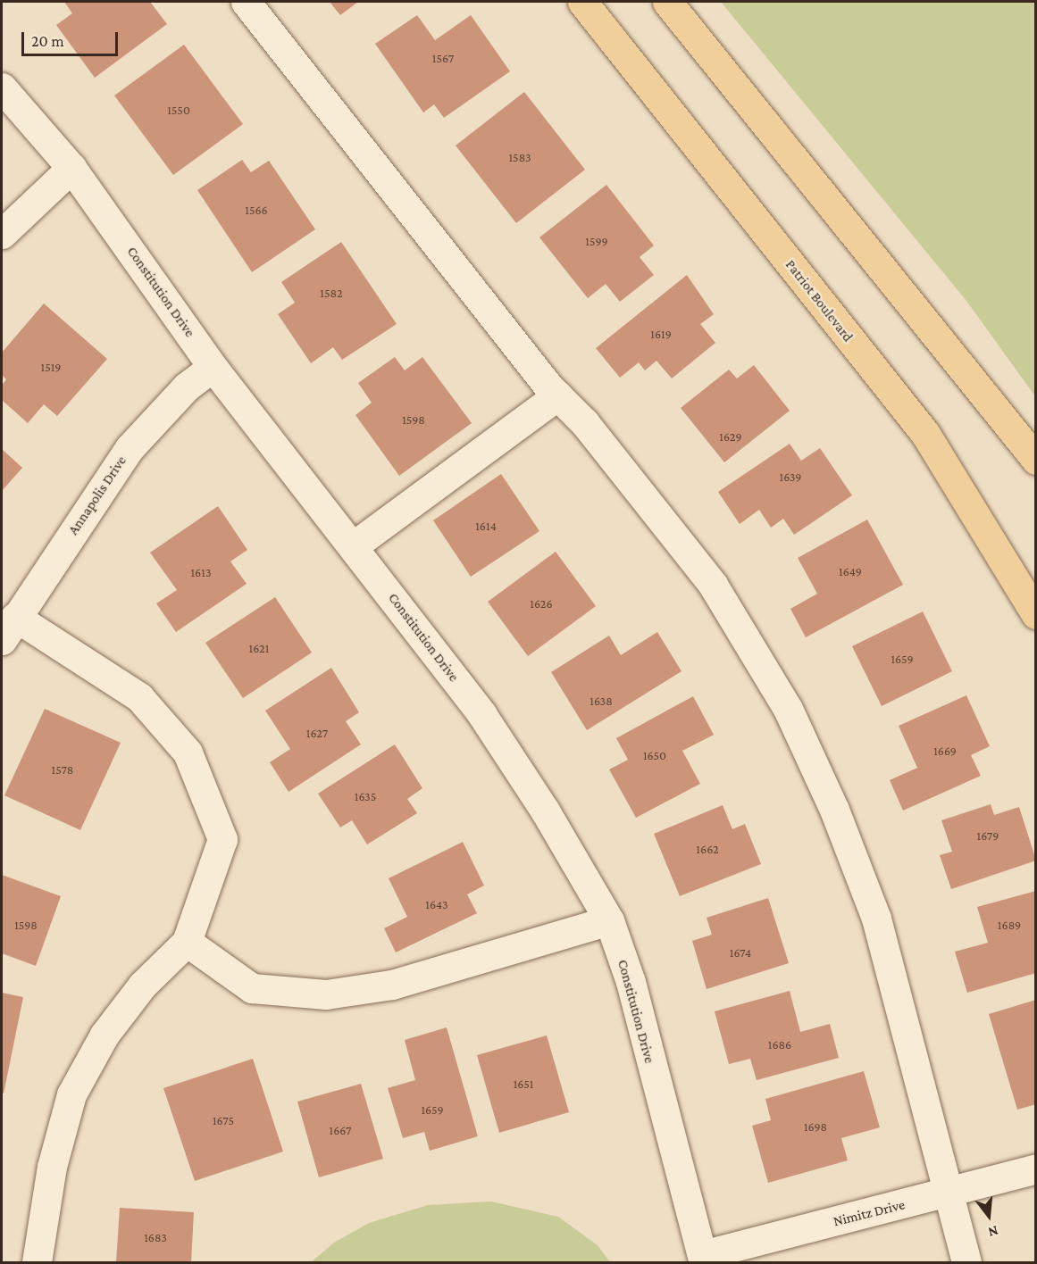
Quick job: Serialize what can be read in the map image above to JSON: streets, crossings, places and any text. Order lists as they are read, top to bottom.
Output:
{
  "streets": {
    "main road": ["Patriot Boulevard"],
    "street": ["Constitution Drive", "Annapolis Drive", "Nimitz Drive"]
  },
  "crossings": [
    ["Constitution Drive", "Annapolis Drive"],
    ["Constitution Drive", "Nimitz Drive"]
  ],
  "house_numbers": [
    "1567",
    "1550",
    "1583",
    "1566",
    "1599",
    "1582",
    "1619",
    "1519",
    "1598",
    "1629",
    "1639",
    "1614",
    "1649",
    "1613",
    "1626",
    "1621",
    "1659",
    "1638",
    "1627",
    "1669",
    "1650",
    "1578",
    "1635",
    "1679",
    "1662",
    "1643",
    "1598",
    "1689",
    "1674",
    "1686",
    "1651",
    "1659",
    "1675",
    "1698",
    "1667",
    "1683"
  ],
  "scale_bar": "20 m",
  "north": "bottom"
}
